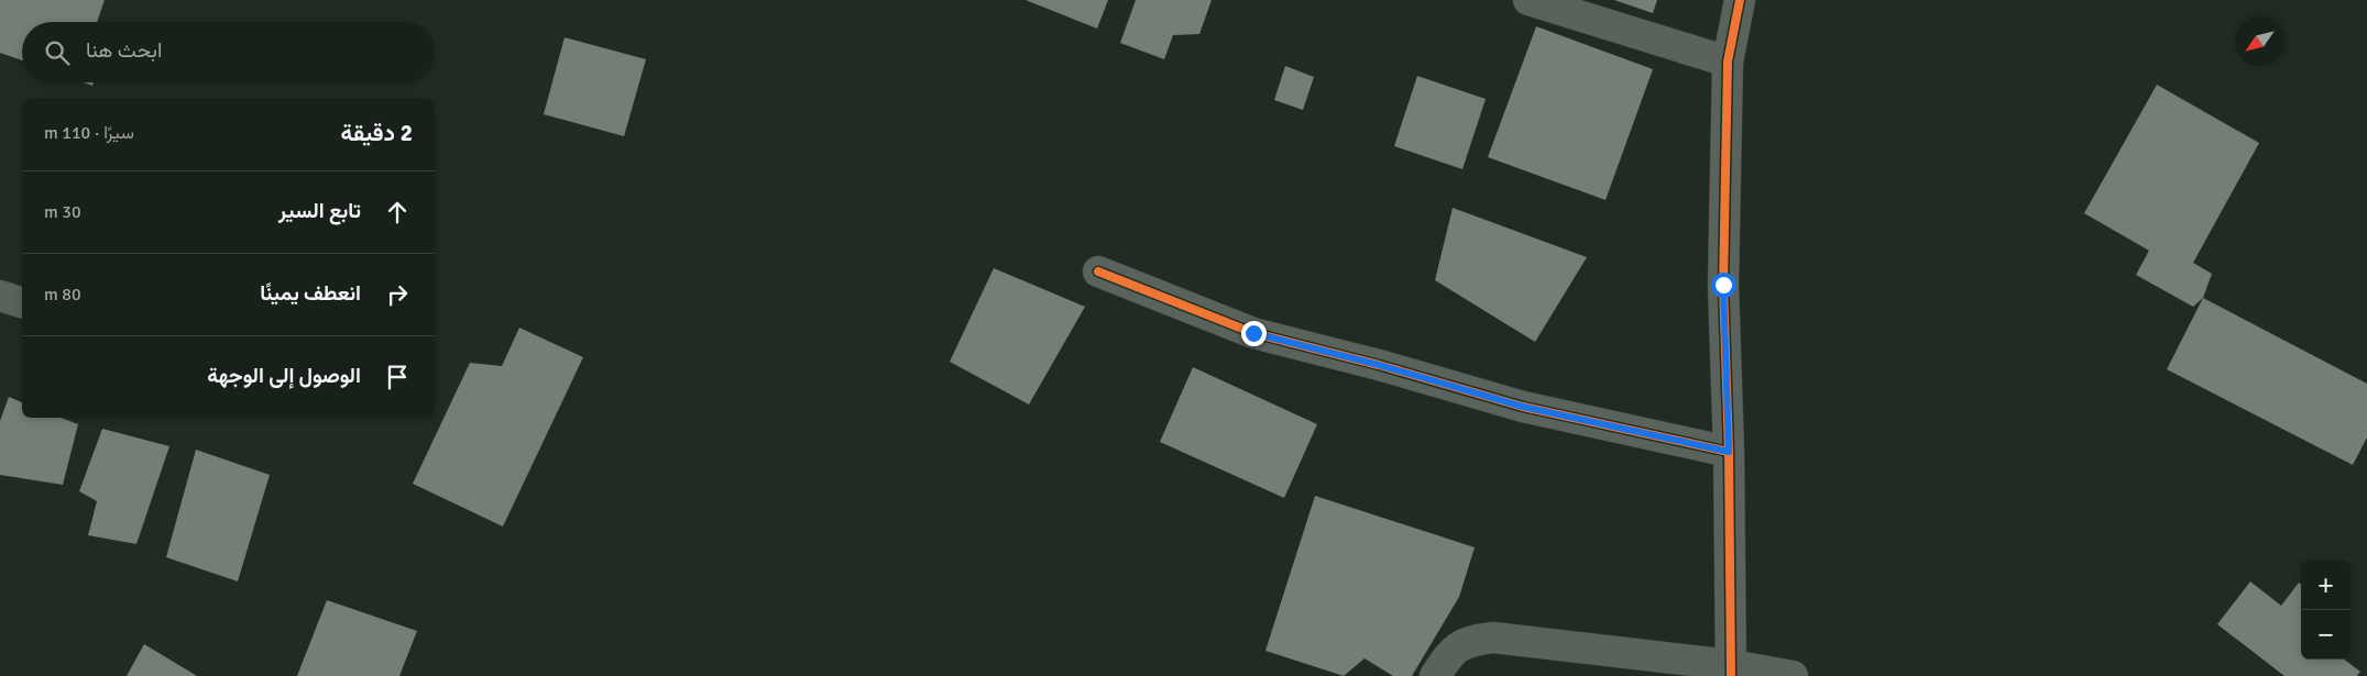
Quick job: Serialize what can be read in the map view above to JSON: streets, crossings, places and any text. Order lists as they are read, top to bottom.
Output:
{
  "north": "bottom left",
  "page": {
    "search": "ابحث هنا",
    "heading": ["2 دقيقة", "سيرًا · 110 m"],
    "list": [
      ["تابع السير", "30 m"],
      ["انعطف يمينًا", "80 m"],
      "الوصول إلى الوجهة"
    ],
    "map_buttons": ["+", "−"]
  }
}
